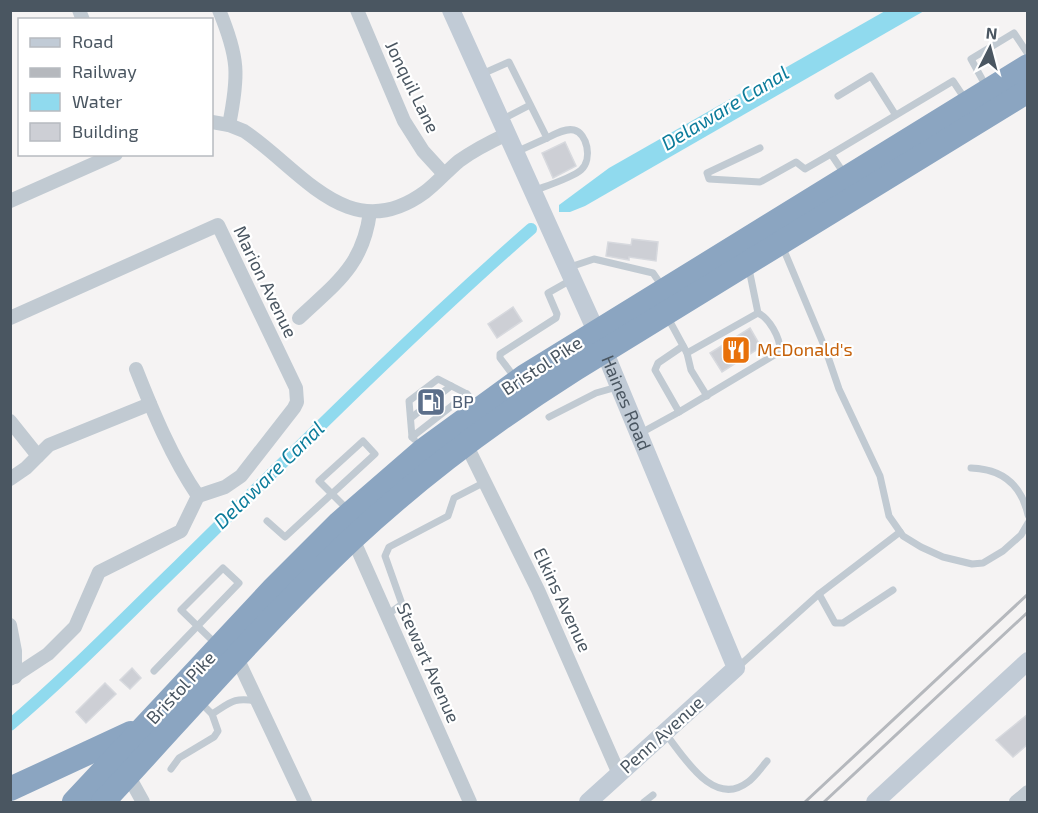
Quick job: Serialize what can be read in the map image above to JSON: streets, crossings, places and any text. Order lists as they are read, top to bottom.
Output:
{
  "streets": {
    "highway": ["Bristol Pike"],
    "street": [
      "Jonquil Lane",
      "Marion Avenue",
      "Haines Road",
      "Elkins Avenue",
      "Stewart Avenue",
      "Penn Avenue"
    ]
  },
  "crossings": [
    ["Bristol Pike", "Haines Road"],
    ["Bristol Pike", "Elkins Avenue"],
    ["Bristol Pike", "Stewart Avenue"],
    ["Haines Road", "Penn Avenue"],
    ["Elkins Avenue", "Penn Avenue"]
  ],
  "water": ["Delaware Canal"],
  "places": {
    "restaurant": ["McDonald's"],
    "fuel station": ["BP"]
  },
  "legend": [
    "Road",
    "Railway",
    "Water",
    "Building"
  ],
  "north": "top"
}
